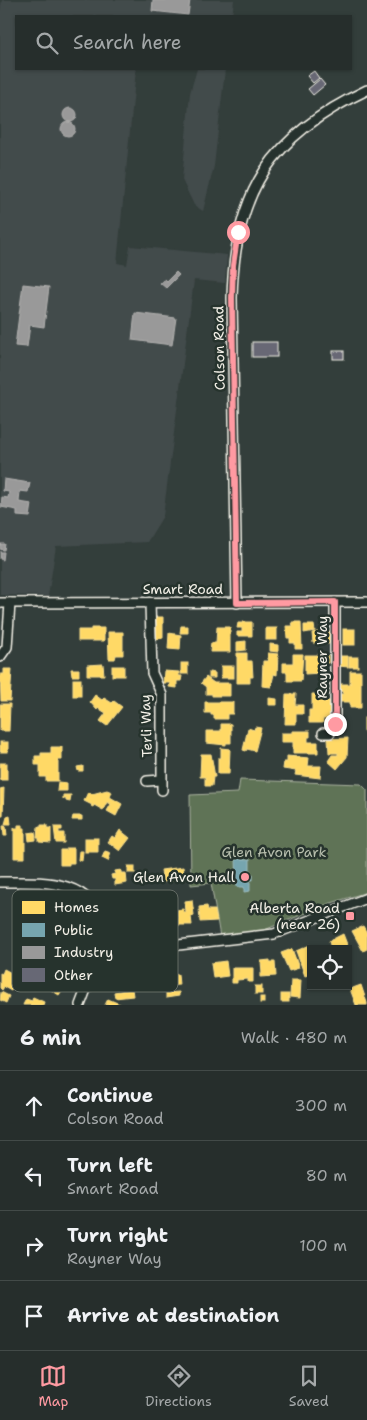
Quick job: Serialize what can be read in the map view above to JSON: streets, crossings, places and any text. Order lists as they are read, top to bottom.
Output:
{
  "streets": {
    "street": [
      "Colson Road",
      "Smart Road",
      "Rayner Way",
      "Terli Way"
    ]
  },
  "crossings": [
    ["Colson Road", "Smart Road"],
    ["Smart Road", "Rayner Way"],
    ["Smart Road", "Terli Way"]
  ],
  "parks": ["Glen Avon Park"],
  "places": {
    "other": ["Glen Avon Hall"],
    "transit": ["Alberta Road (near 26)"]
  },
  "legend": [
    "Homes",
    "Public",
    "Industry",
    "Other"
  ],
  "page": {
    "search": "Search here",
    "heading": ["6 min", "Walk · 480 m"],
    "list": [
      ["Continue", "Colson Road", "300 m"],
      ["Turn left", "Smart Road", "80 m"],
      ["Turn right", "Rayner Way", "100 m"],
      "Arrive at destination"
    ],
    "nav": ["Map", "Directions", "Saved"]
  }
}
